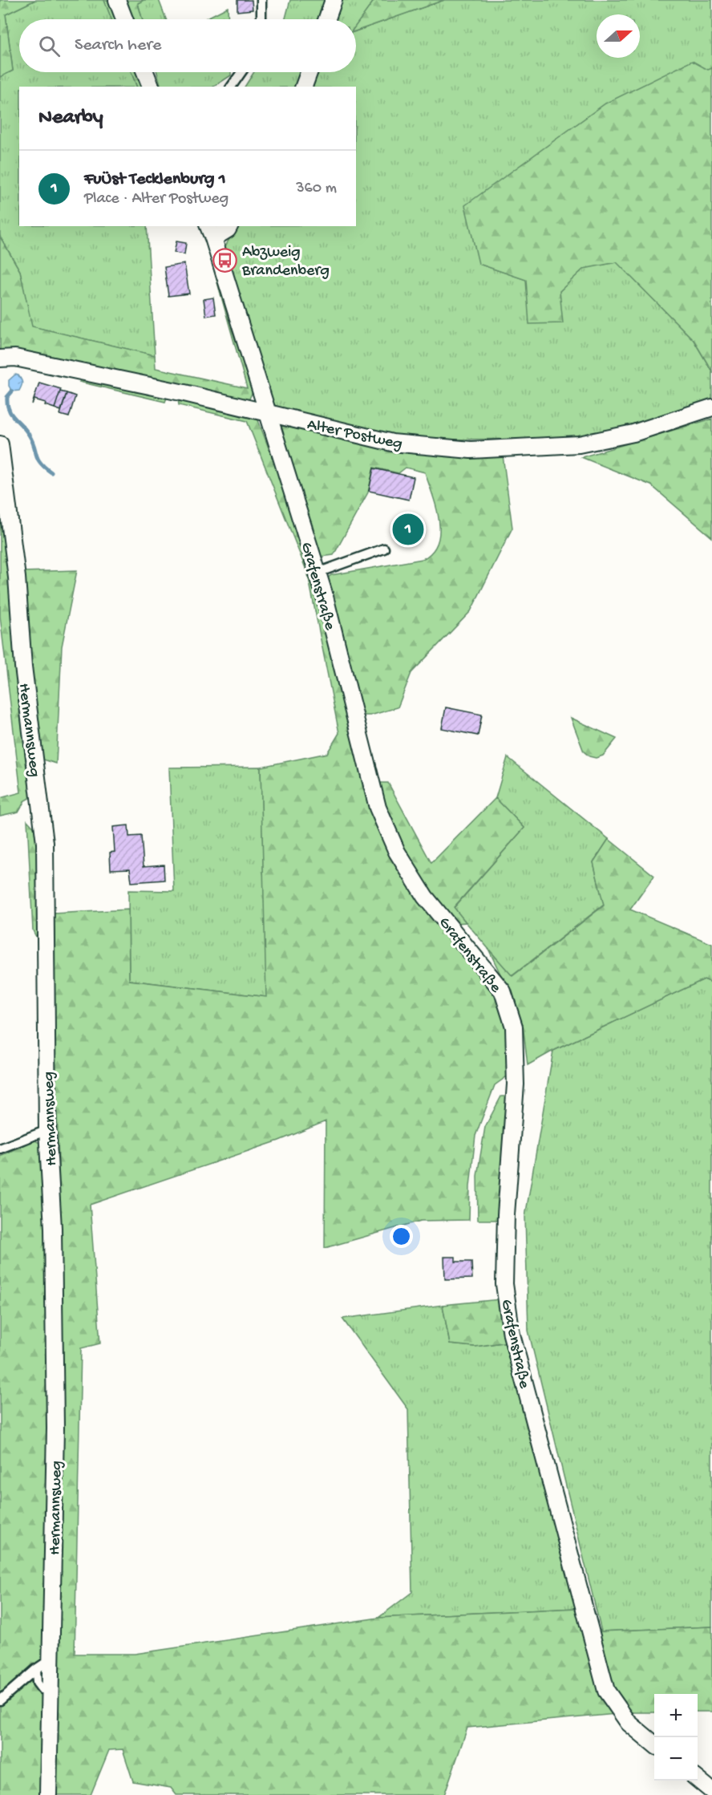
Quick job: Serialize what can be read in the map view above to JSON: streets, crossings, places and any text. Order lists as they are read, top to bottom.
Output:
{
  "streets": {
    "street": ["Alter Postweg", "Grafenstraße", "Hermannsweg"]
  },
  "crossings": [
    ["Alter Postweg", "Grafenstraße"]
  ],
  "places": {
    "bus stop": ["Abzweig Brandenberg"]
  },
  "north": "right",
  "page": {
    "search": "Search here",
    "heading": "Nearby",
    "list": [
      {
        "mark": "1",
        "name": "FuÜst Tecklenburg 1",
        "note": "Place · Alter Postweg",
        "value": "360 m"
      }
    ],
    "pins": "1",
    "map_buttons": ["+", "−"]
  }
}
